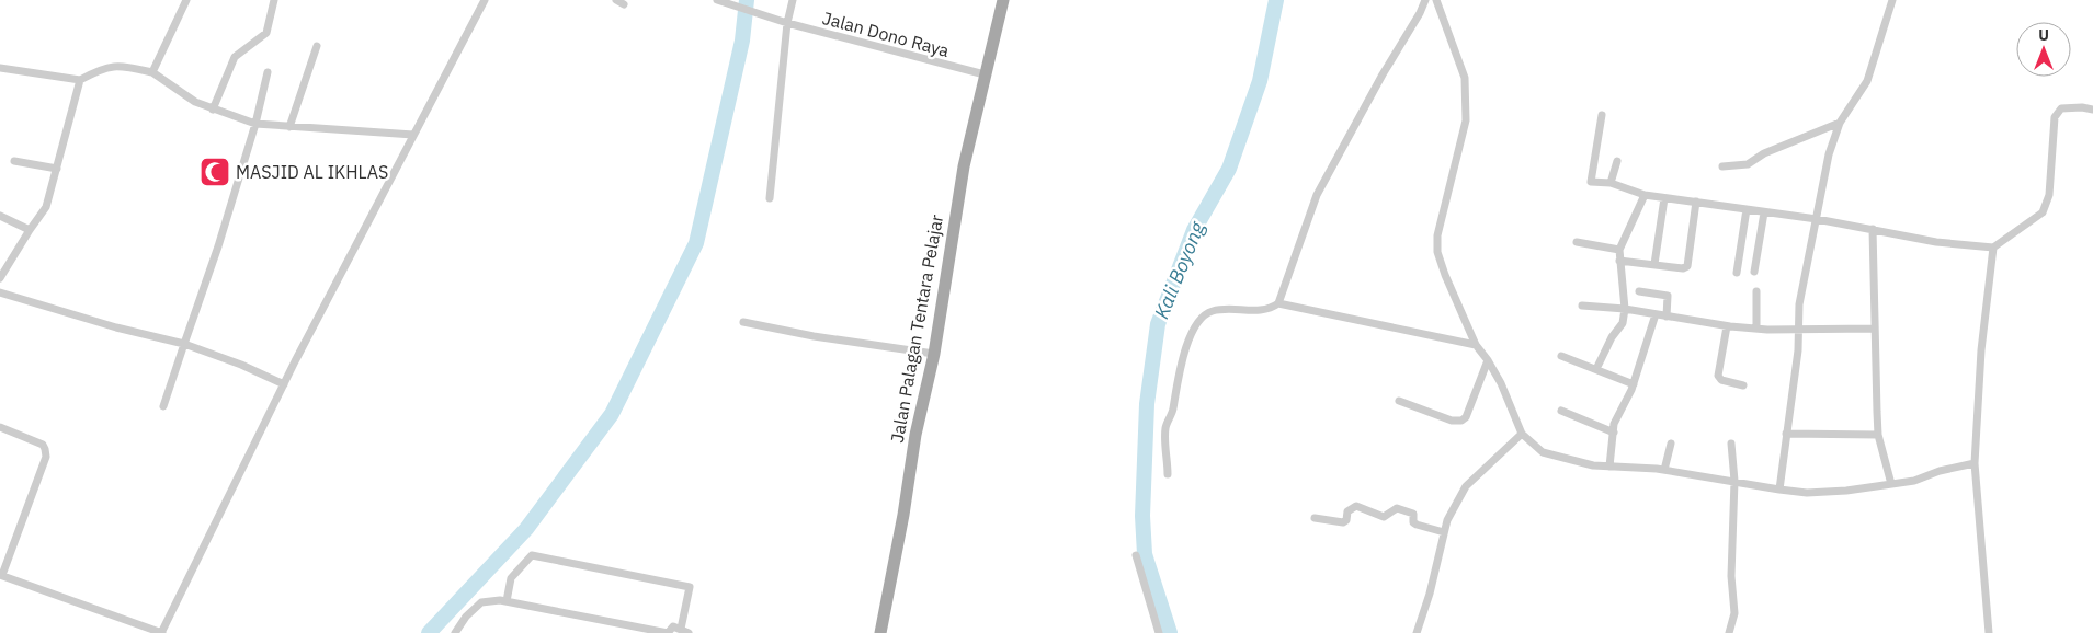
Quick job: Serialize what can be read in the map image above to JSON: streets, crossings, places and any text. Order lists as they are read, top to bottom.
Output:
{
  "streets": {
    "main road": ["Jalan Palagan Tentara Pelajar"],
    "street": ["Jalan Dono Raya"]
  },
  "crossings": [
    ["Jalan Dono Raya", "Jalan Palagan Tentara Pelajar"]
  ],
  "water": ["Kali Boyong"],
  "places": {
    "mosque": ["MASJID AL IKHLAS"]
  },
  "north": "top"
}
